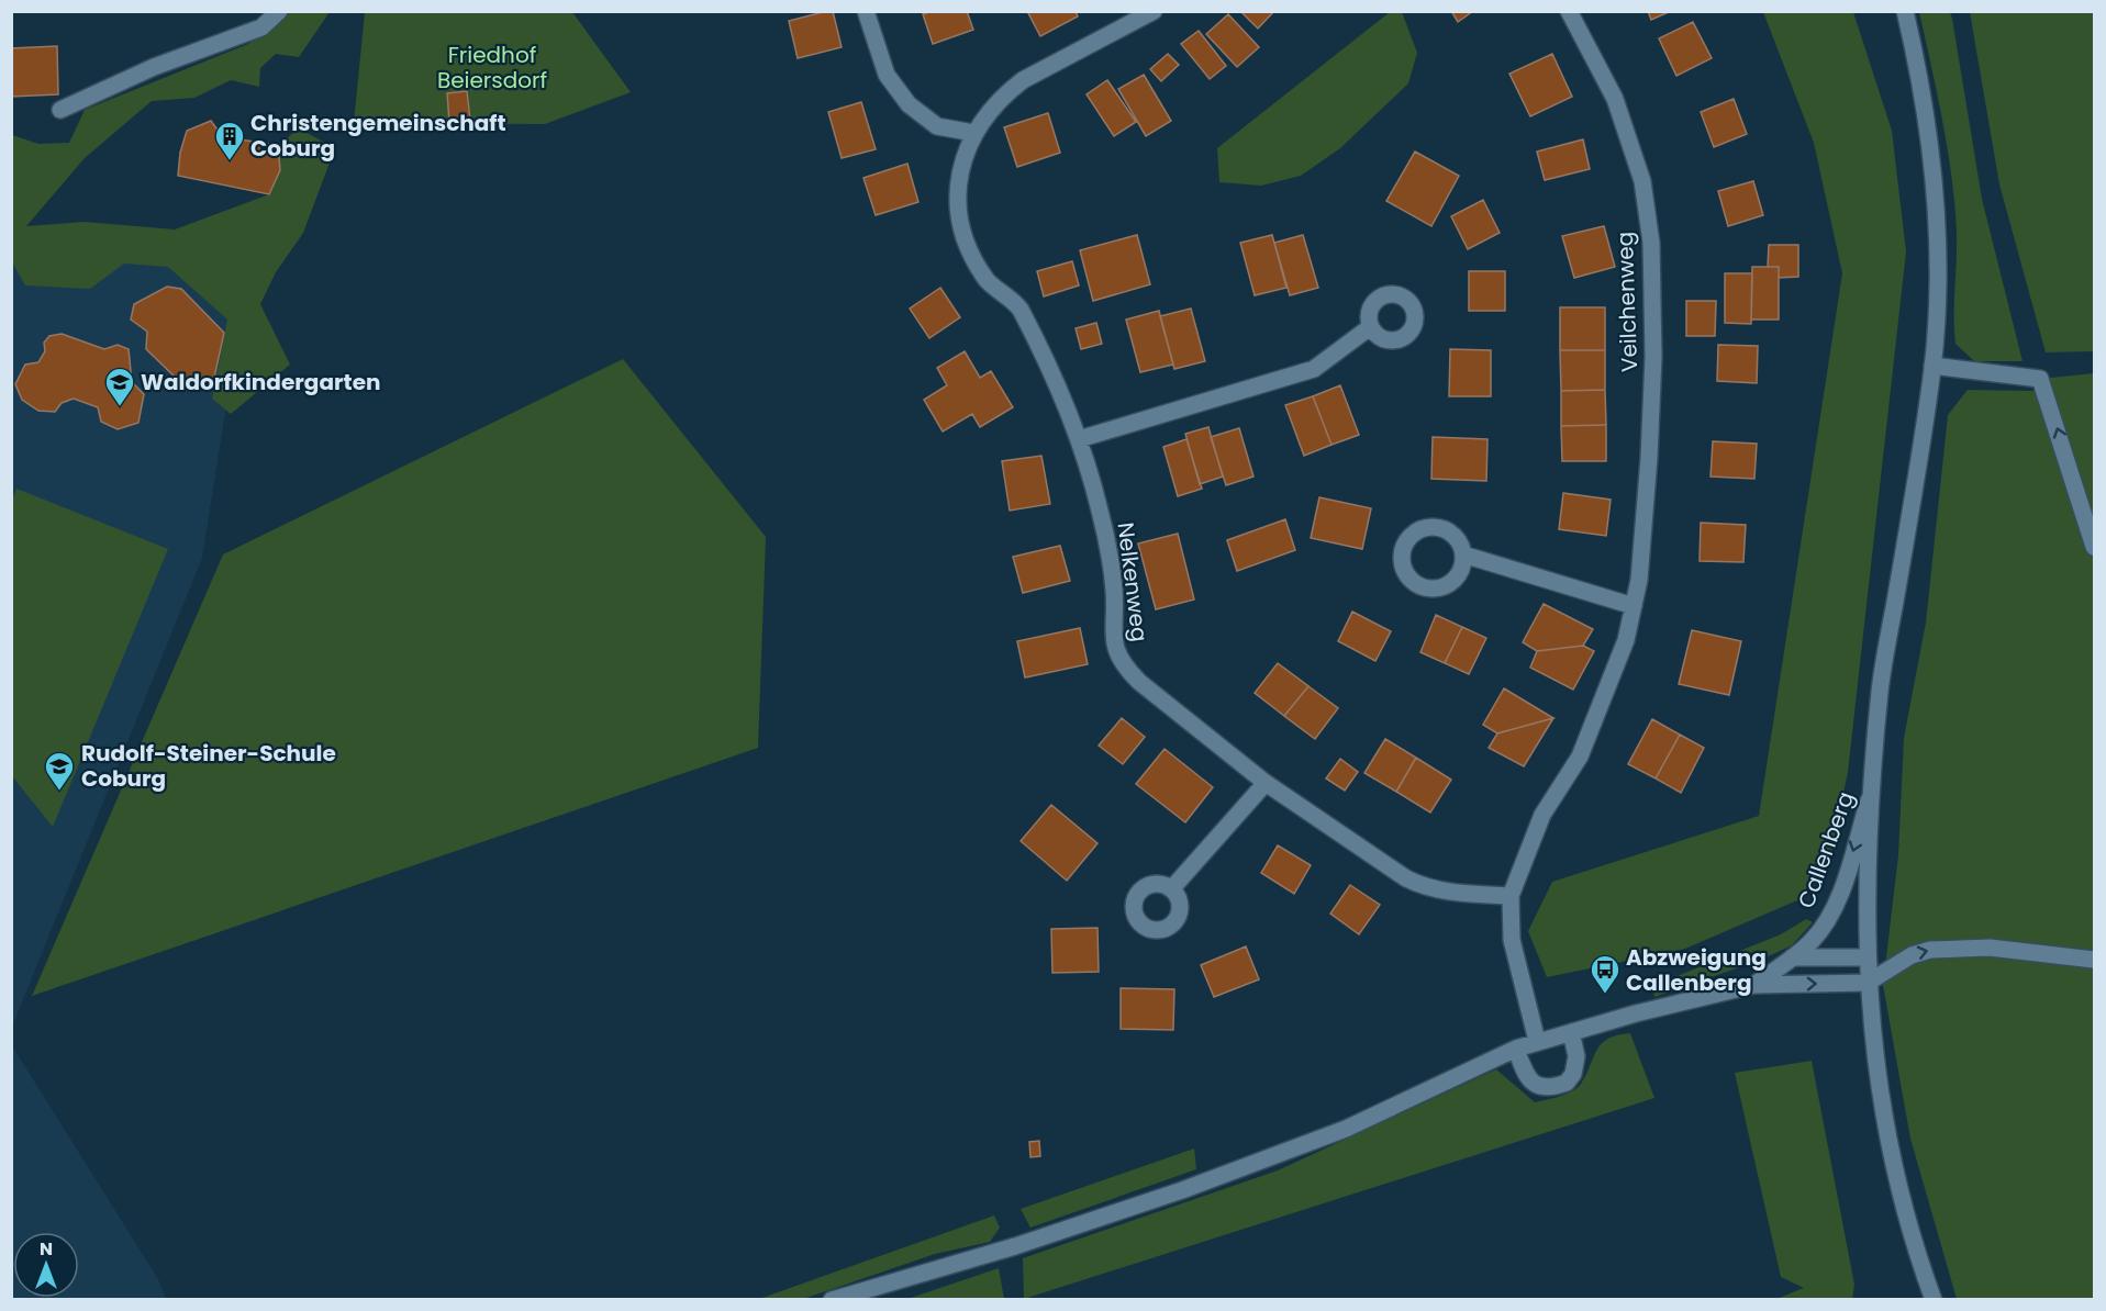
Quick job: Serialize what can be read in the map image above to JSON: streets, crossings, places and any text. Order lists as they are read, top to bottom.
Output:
{
  "streets": {
    "street": ["Veilchenweg", "Nelkenweg", "Callenberg"]
  },
  "crossings": [
    ["Veilchenweg", "Nelkenweg"]
  ],
  "parks": ["Friedhof Beiersdorf"],
  "places": {
    "building": ["Christengemeinschaft Coburg"],
    "school or university": ["Waldorfkindergarten", "Rudolf-Steiner-Schule Coburg"],
    "bus stop": ["Abzweigung Callenberg"]
  },
  "north": "top"
}
